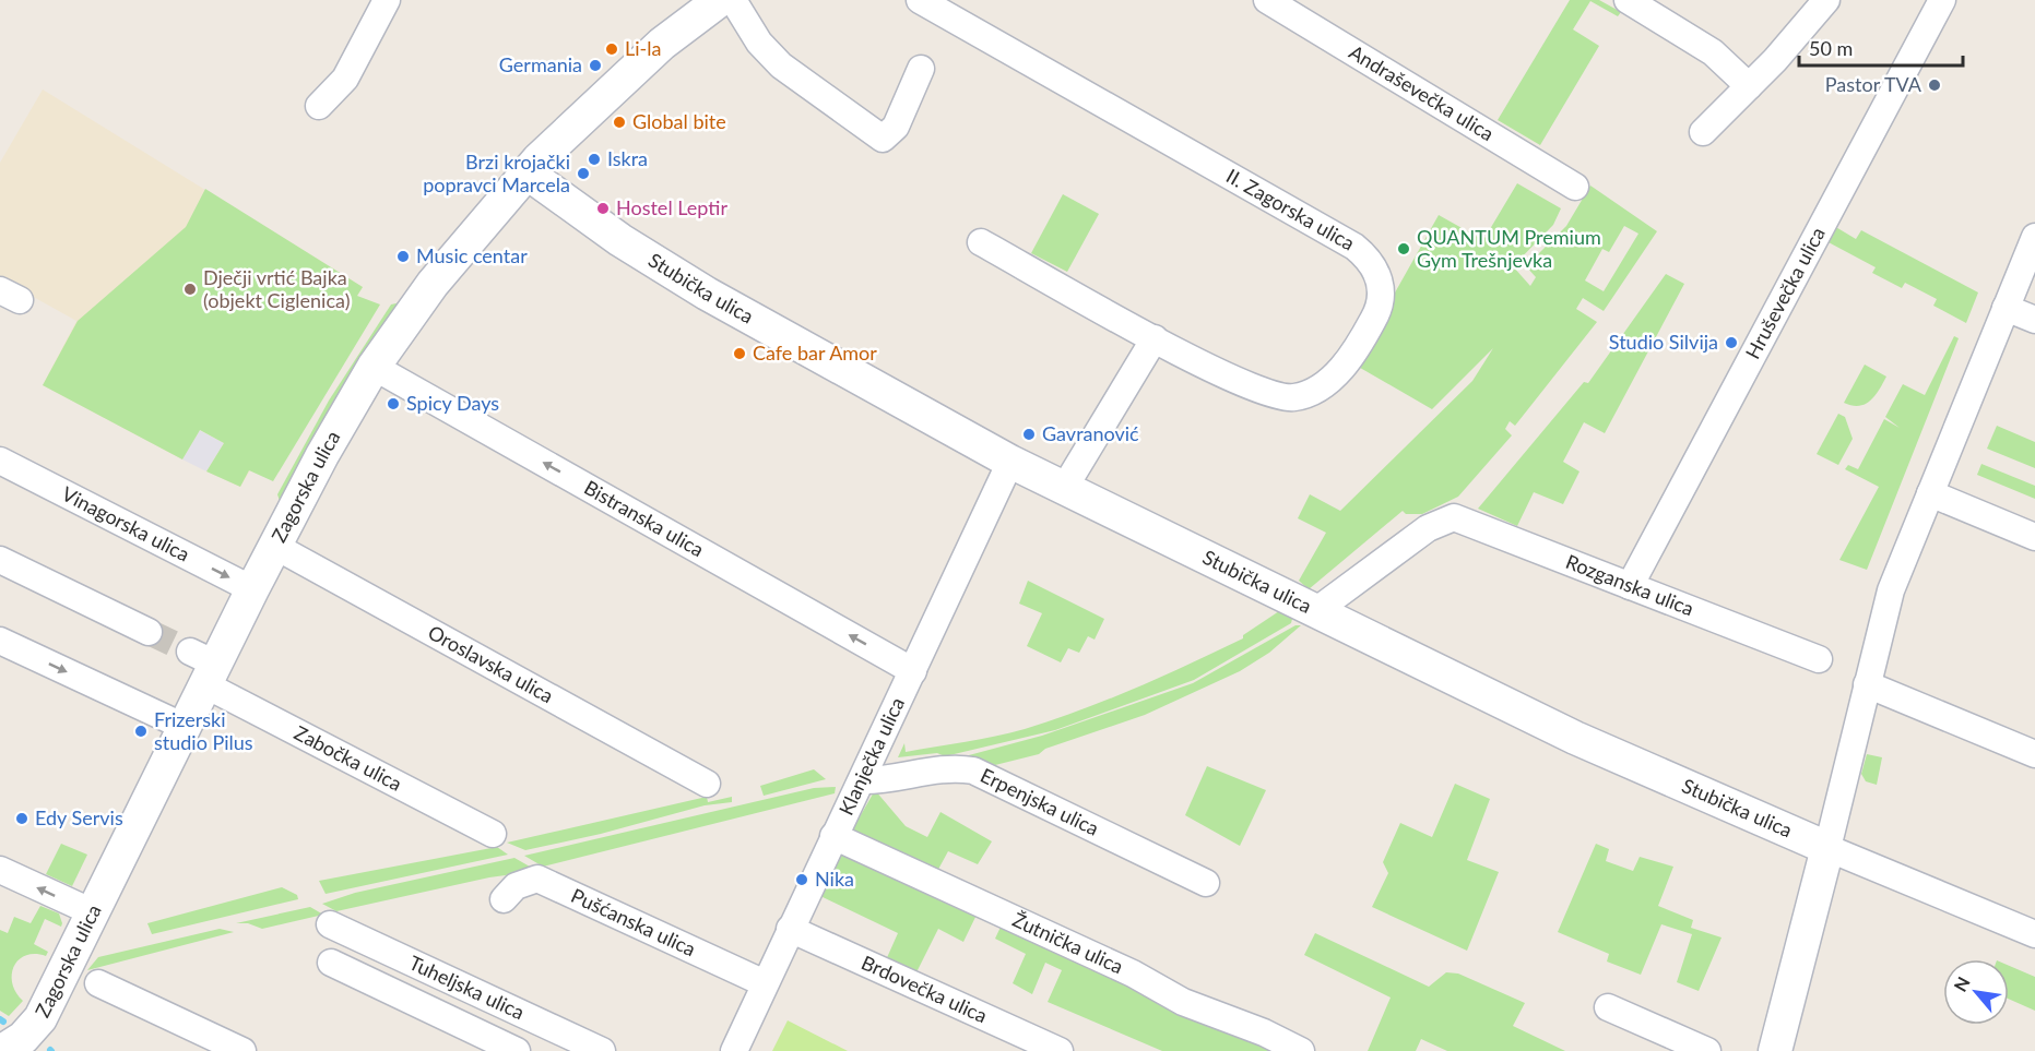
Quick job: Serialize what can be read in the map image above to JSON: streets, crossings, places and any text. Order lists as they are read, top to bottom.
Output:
{
  "streets": {
    "street": [
      "Andraševečka ulica",
      "II. Zagorska ulica",
      "Stubička ulica",
      "Hruševečka ulica",
      "Zagorska ulica",
      "Bistranska ulica",
      "Vinagorska ulica",
      "Rozganska ulica",
      "Oroslavska ulica",
      "Klanječka ulica",
      "Zabočka ulica",
      "Erpenjska ulica",
      "Pušćanska ulica",
      "Žutnička ulica",
      "Tuheljska ulica",
      "Brdovečka ulica"
    ]
  },
  "crossings": [
    ["Stubička ulica", "Zagorska ulica"],
    ["Stubička ulica", "Rozganska ulica"],
    ["Stubička ulica", "Klanječka ulica"],
    ["Hruševečka ulica", "Rozganska ulica"],
    ["Zagorska ulica", "Bistranska ulica"],
    ["Zagorska ulica", "Vinagorska ulica"],
    ["Zagorska ulica", "Oroslavska ulica"],
    ["Zagorska ulica", "Zabočka ulica"],
    ["Bistranska ulica", "Klanječka ulica"],
    ["Klanječka ulica", "Erpenjska ulica"],
    ["Klanječka ulica", "Pušćanska ulica"],
    ["Klanječka ulica", "Žutnička ulica"],
    ["Klanječka ulica", "Brdovečka ulica"]
  ],
  "one_way": ["Bistranska ulica"],
  "places": [
    "Li-la",
    "Germania",
    "Pastor TVA",
    "Global bite",
    "Iskra",
    "Brzi krojački popravci Marcela",
    "Hostel Leptir",
    "QUANTUM Premium Gym Trešnjevka",
    "Music centar",
    "Dječji vrtić Bajka (objekt Ciglenica)",
    "Studio Silvija",
    "Cafe bar Amor",
    "Spicy Days",
    "Gavranović",
    "Frizerski studio Pilus",
    "Edy Servis",
    "Nika"
  ],
  "scale_bar": "50 m",
  "north": "top left"
}
